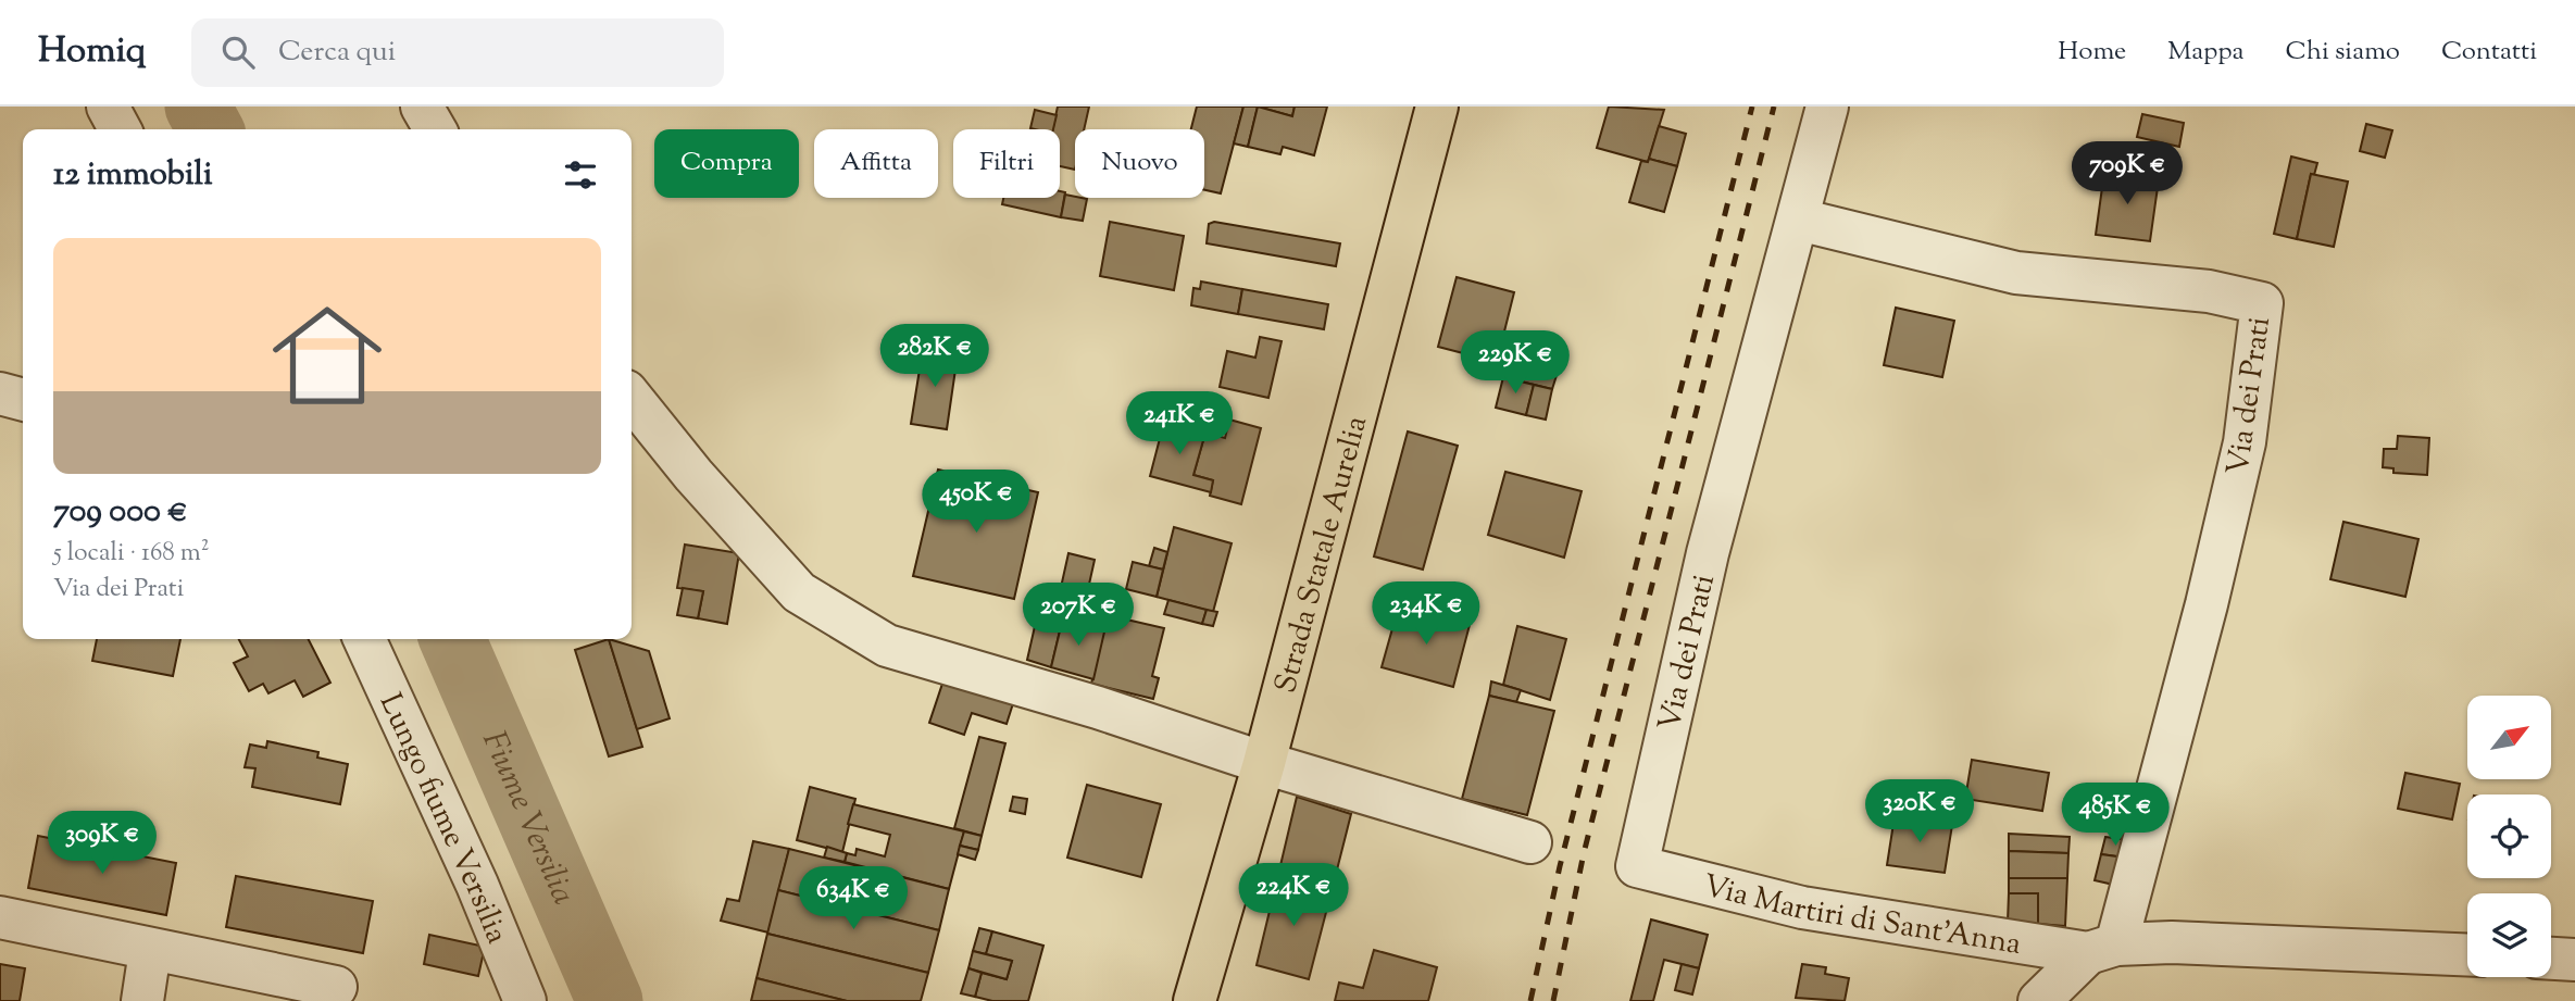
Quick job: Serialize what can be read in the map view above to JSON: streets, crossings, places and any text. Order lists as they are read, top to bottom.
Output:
{
  "streets": {
    "main road": ["Strada Statale Aurelia"],
    "street": ["Via dei Prati", "Lungo fiume Versilia", "Via Martiri di Sant'Anna"]
  },
  "crossings": [
    ["Via dei Prati", "Via Martiri di Sant'Anna"]
  ],
  "water": ["Fiume Versilia"],
  "north": "top right",
  "page": {
    "header": "Homiq",
    "search": "Cerca qui",
    "nav": [
      "Home",
      "Mappa",
      "Chi siamo",
      "Contatti"
    ],
    "chip": [
      "Compra",
      "Affitta",
      "Filtri",
      "Nuovo"
    ],
    "heading": "12 immobili",
    "price": [
      "709K €",
      "282K €",
      "229K €",
      "241K €",
      "450K €",
      "234K €",
      "207K €",
      "320K €",
      "485K €",
      "309K €",
      "224K €",
      "634K €"
    ],
    "list": [
      {
        "name": "709 000 €",
        "note": "5 locali · 168 m² · Via dei Prati"
      }
    ]
  }
}
